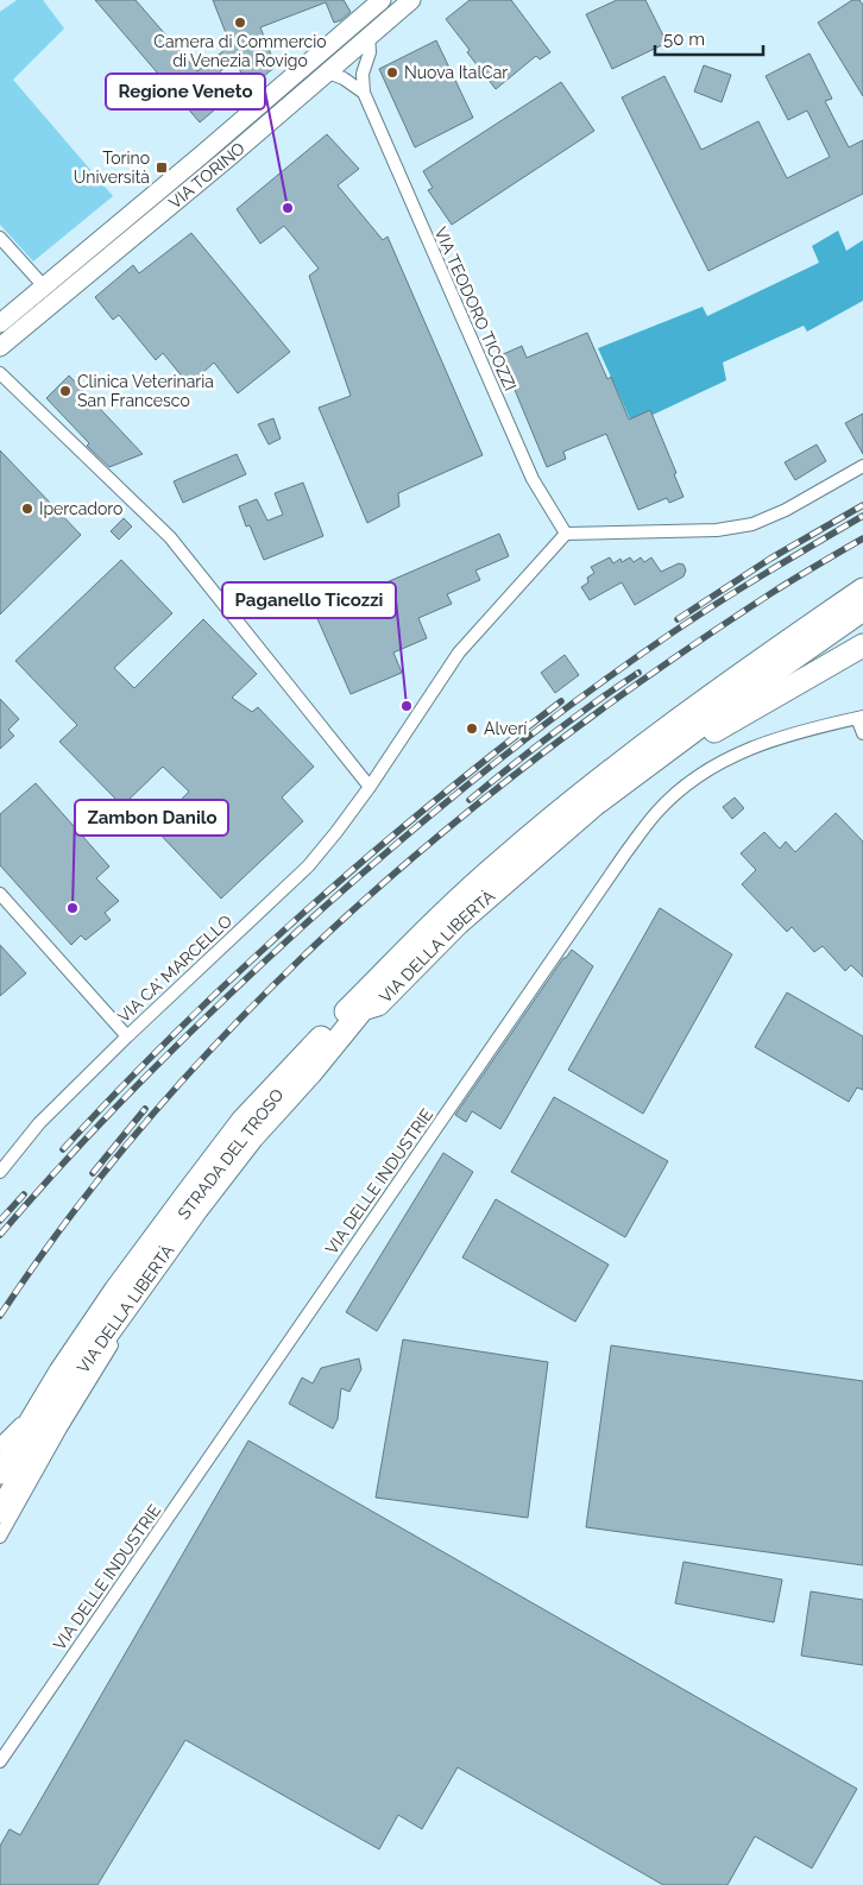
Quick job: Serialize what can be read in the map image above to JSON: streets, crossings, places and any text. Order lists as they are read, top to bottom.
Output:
{
  "streets": {
    "highway": ["VIA DELLA LIBERTÀ"],
    "street": [
      "VIA TORINO",
      "VIA TEODORO TICOZZI",
      "VIA CA' MARCELLO",
      "STRADA DEL TROSO",
      "VIA DELLE INDUSTRIE"
    ]
  },
  "crossings": [
    ["VIA TORINO", "VIA TEODORO TICOZZI"],
    ["VIA TEODORO TICOZZI", "VIA CA' MARCELLO"],
    ["VIA DELLA LIBERTÀ", "STRADA DEL TROSO"]
  ],
  "places": {
    "other": [
      "Camera di Commercio di Venezia Rovigo",
      "Nuova ItalCar",
      "Regione Veneto",
      "Clinica Veterinaria San Francesco",
      "Ipercadoro",
      "Paganello Ticozzi",
      "Alverí",
      "Zambon Danilo"
    ],
    "transit": ["Torino Università"]
  },
  "scale_bar": "50 m"
}
